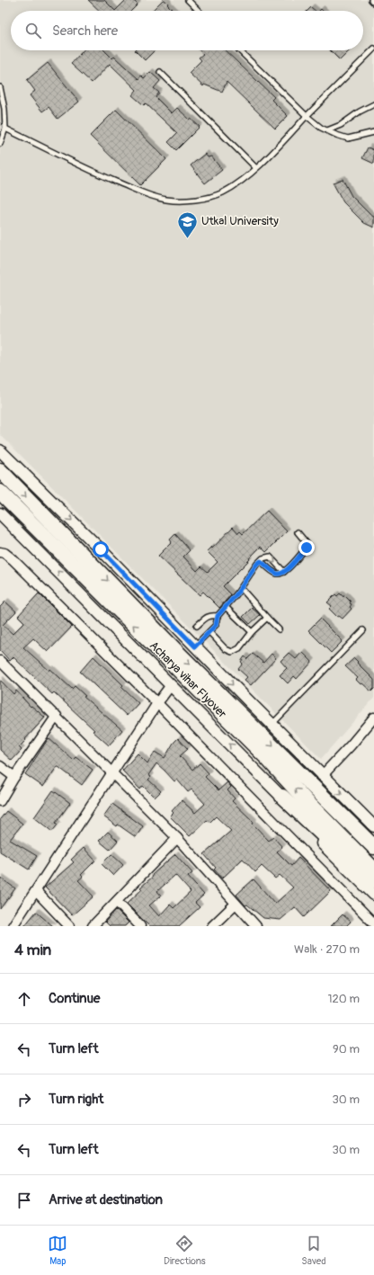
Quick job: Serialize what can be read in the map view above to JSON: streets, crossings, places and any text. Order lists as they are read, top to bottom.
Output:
{
  "streets": {
    "highway": ["Acharya vihar Flyover"]
  },
  "places": {
    "school or university": ["Utkal University"]
  },
  "page": {
    "search": "Search here",
    "heading": ["4 min", "Walk · 270 m"],
    "list": [
      ["Continue", "120 m"],
      ["Turn left", "90 m"],
      ["Turn right", "30 m"],
      ["Turn left", "30 m"],
      "Arrive at destination"
    ],
    "nav": ["Map", "Directions", "Saved"]
  }
}
